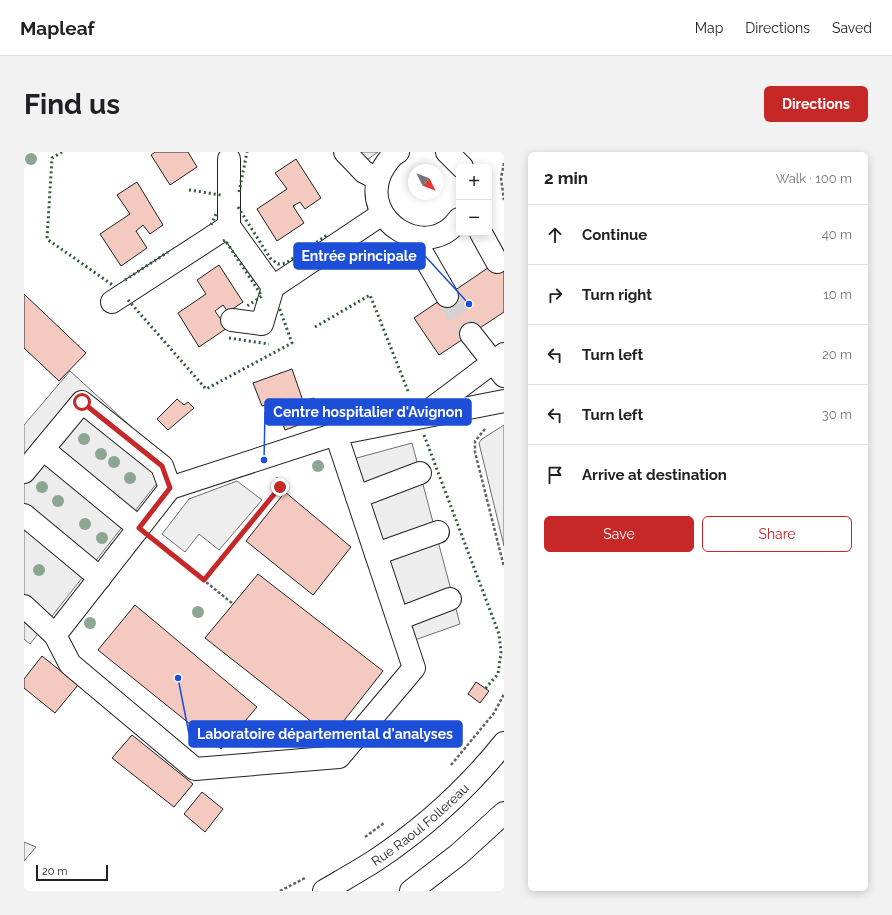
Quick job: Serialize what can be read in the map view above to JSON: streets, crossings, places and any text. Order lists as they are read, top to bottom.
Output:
{
  "streets": {
    "street": ["Rue Raoul Follereau"]
  },
  "places": ["Entrée principale", "Centre hospitalier d'Avignon", "Laboratoire départemental d'analyses"],
  "scale_bar": "20 m",
  "north": "bottom right",
  "page": {
    "header": "Mapleaf",
    "nav": ["Map", "Directions", "Saved"],
    "buttons": [
      "Directions",
      ["Save", "Share"]
    ],
    "title": "Find us",
    "heading": ["2 min", "Walk · 100 m"],
    "map_buttons": ["+", "−"],
    "list": [
      ["Continue", "40 m"],
      ["Turn right", "10 m"],
      ["Turn left", "20 m"],
      ["Turn left", "30 m"],
      "Arrive at destination"
    ],
    "scale": "20 m"
  }
}
